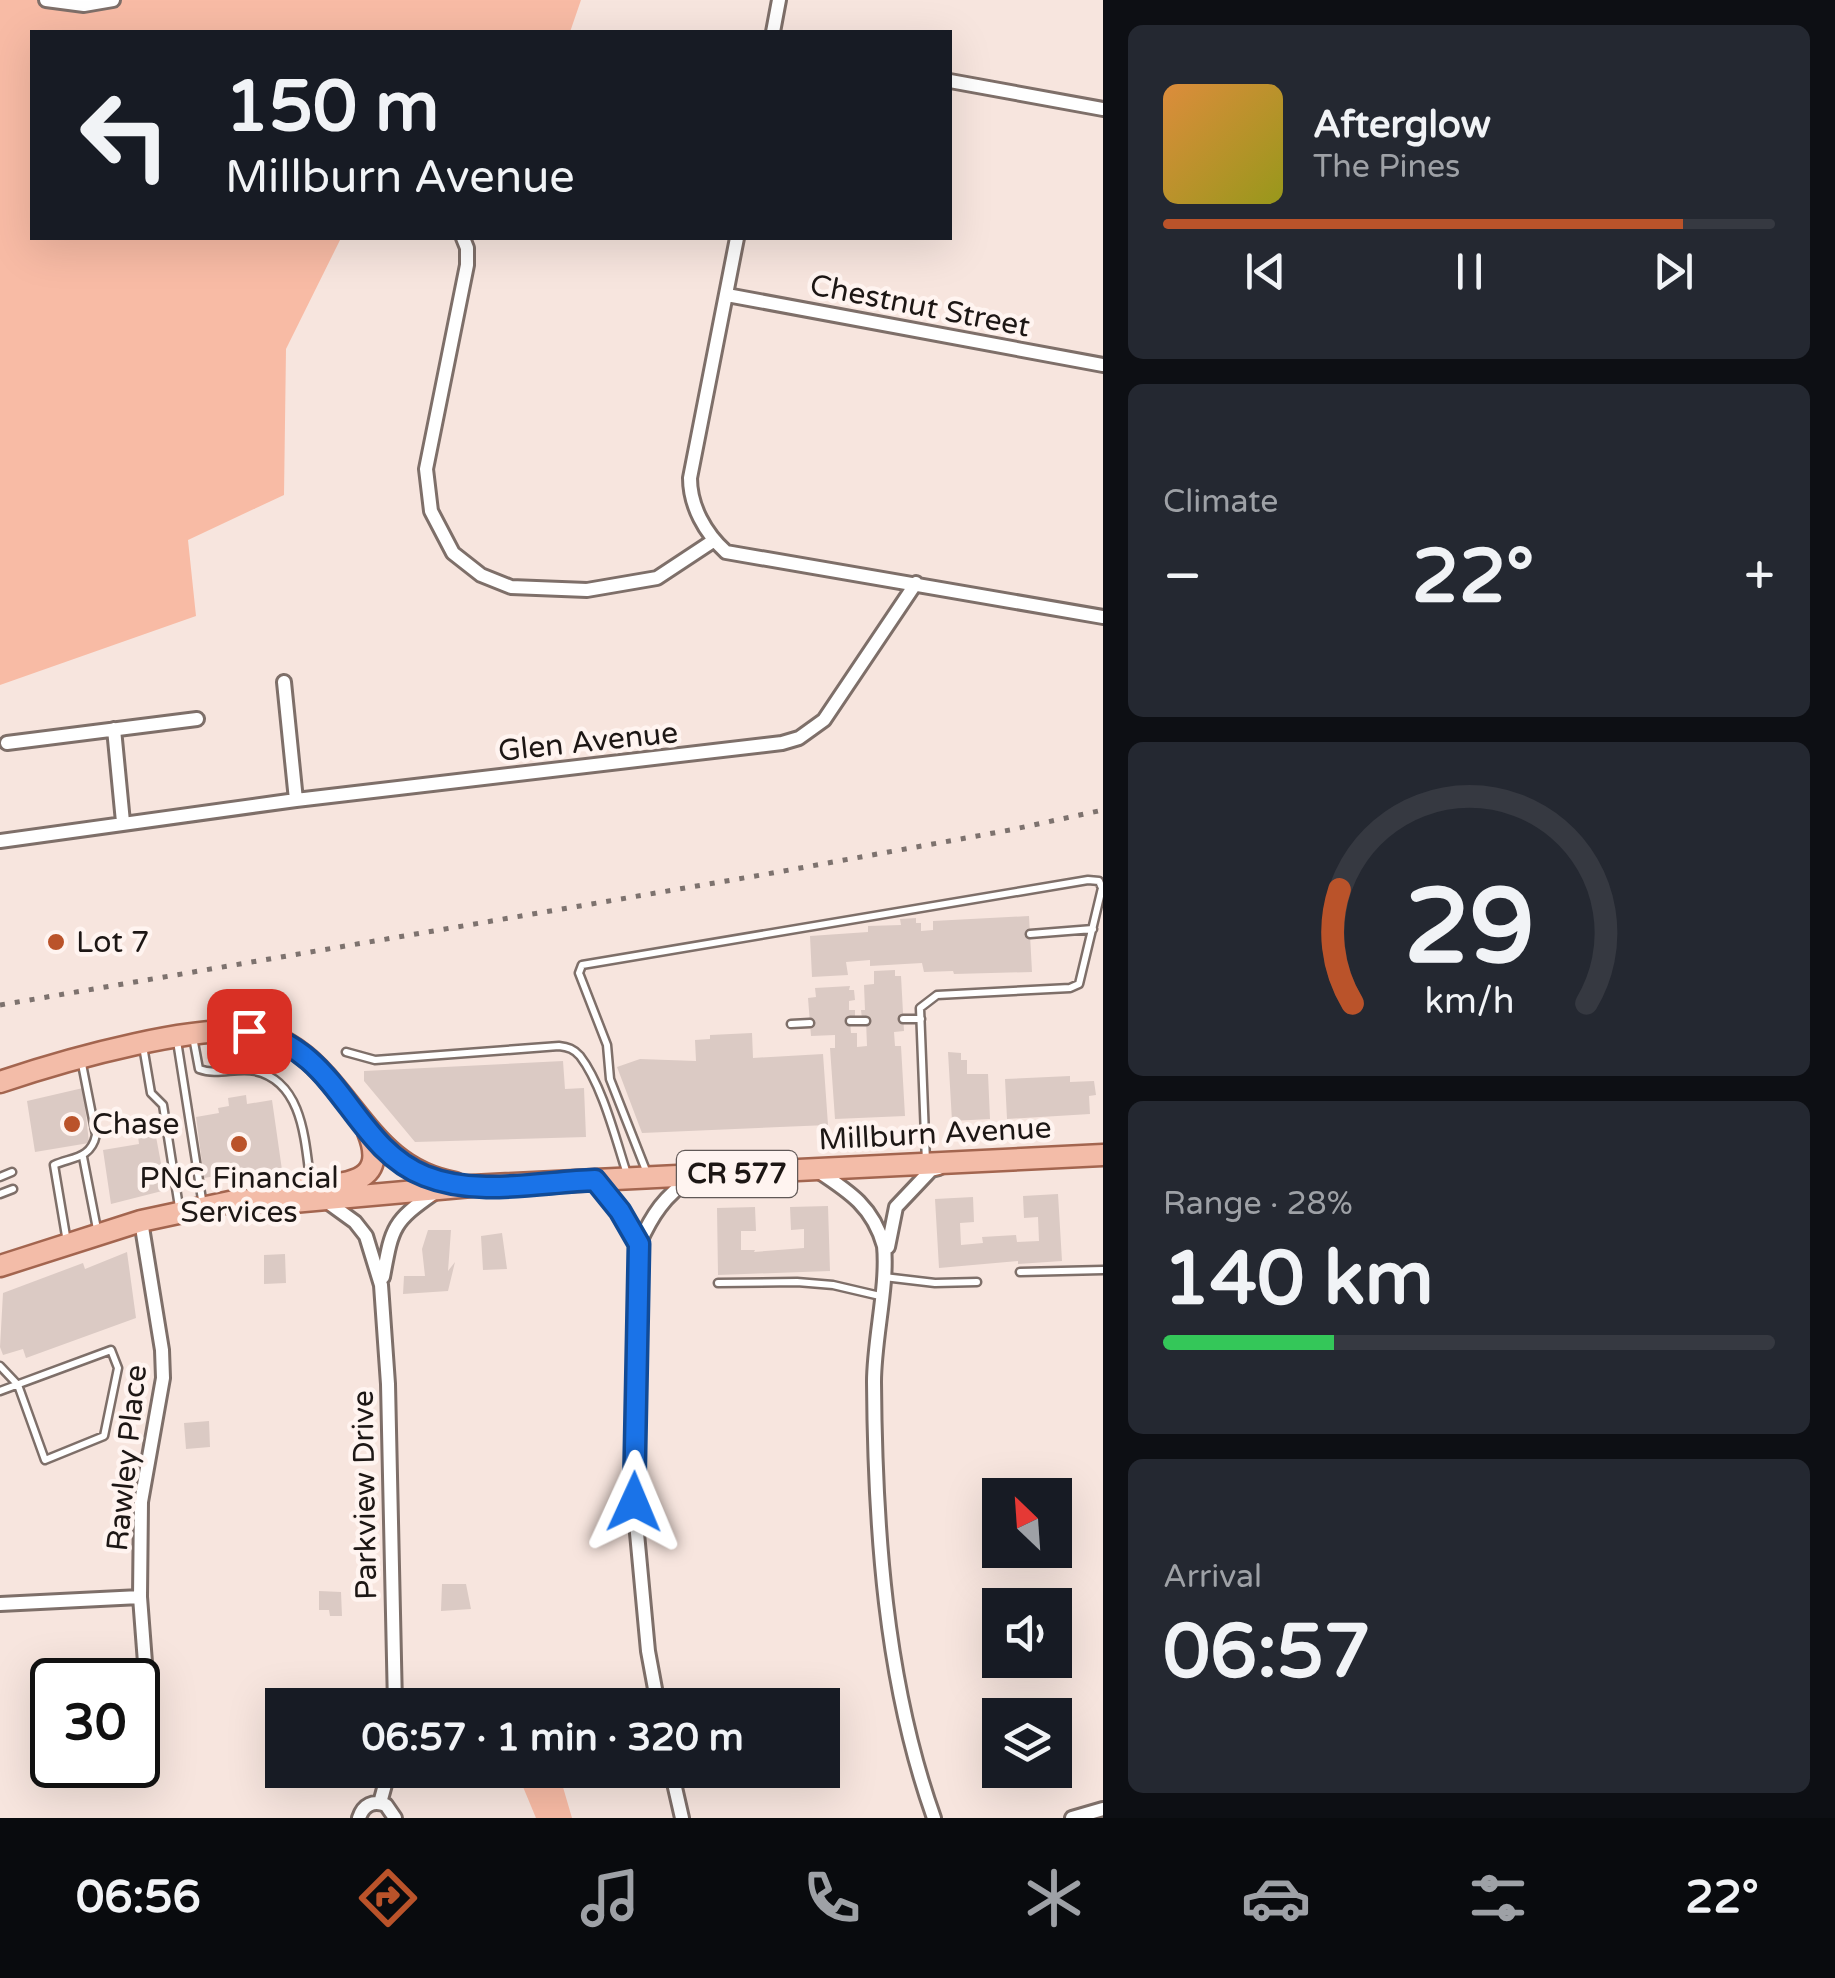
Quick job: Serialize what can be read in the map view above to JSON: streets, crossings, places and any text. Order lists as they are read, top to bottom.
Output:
{
  "streets": {
    "main road": ["Millburn Avenue", "CR 577"],
    "street": [
      "Chestnut Street",
      "Glen Avenue",
      "Rawley Place",
      "Parkview Drive"
    ]
  },
  "crossings": [
    ["Millburn Avenue", "CR 577"],
    ["Millburn Avenue", "Parkview Drive"]
  ],
  "places": ["Lot 7", "Chase", "PNC Financial Services"],
  "north": "top left",
  "page": {
    "turn": ["150 m", "Millburn Avenue"],
    "song": ["Afterglow", "The Pines"],
    "tile": [
      "Climate",
      ["Range · 28%", "140 km"],
      ["Arrival", "06:57"]
    ],
    "heat": ["−", "22°", "+"],
    "limit": "30",
    "trip": "06:57 · 1 min · 320 m",
    "tabs": ["06:56", "22°"],
    "gauge": ["29", "km/h"]
  }
}
